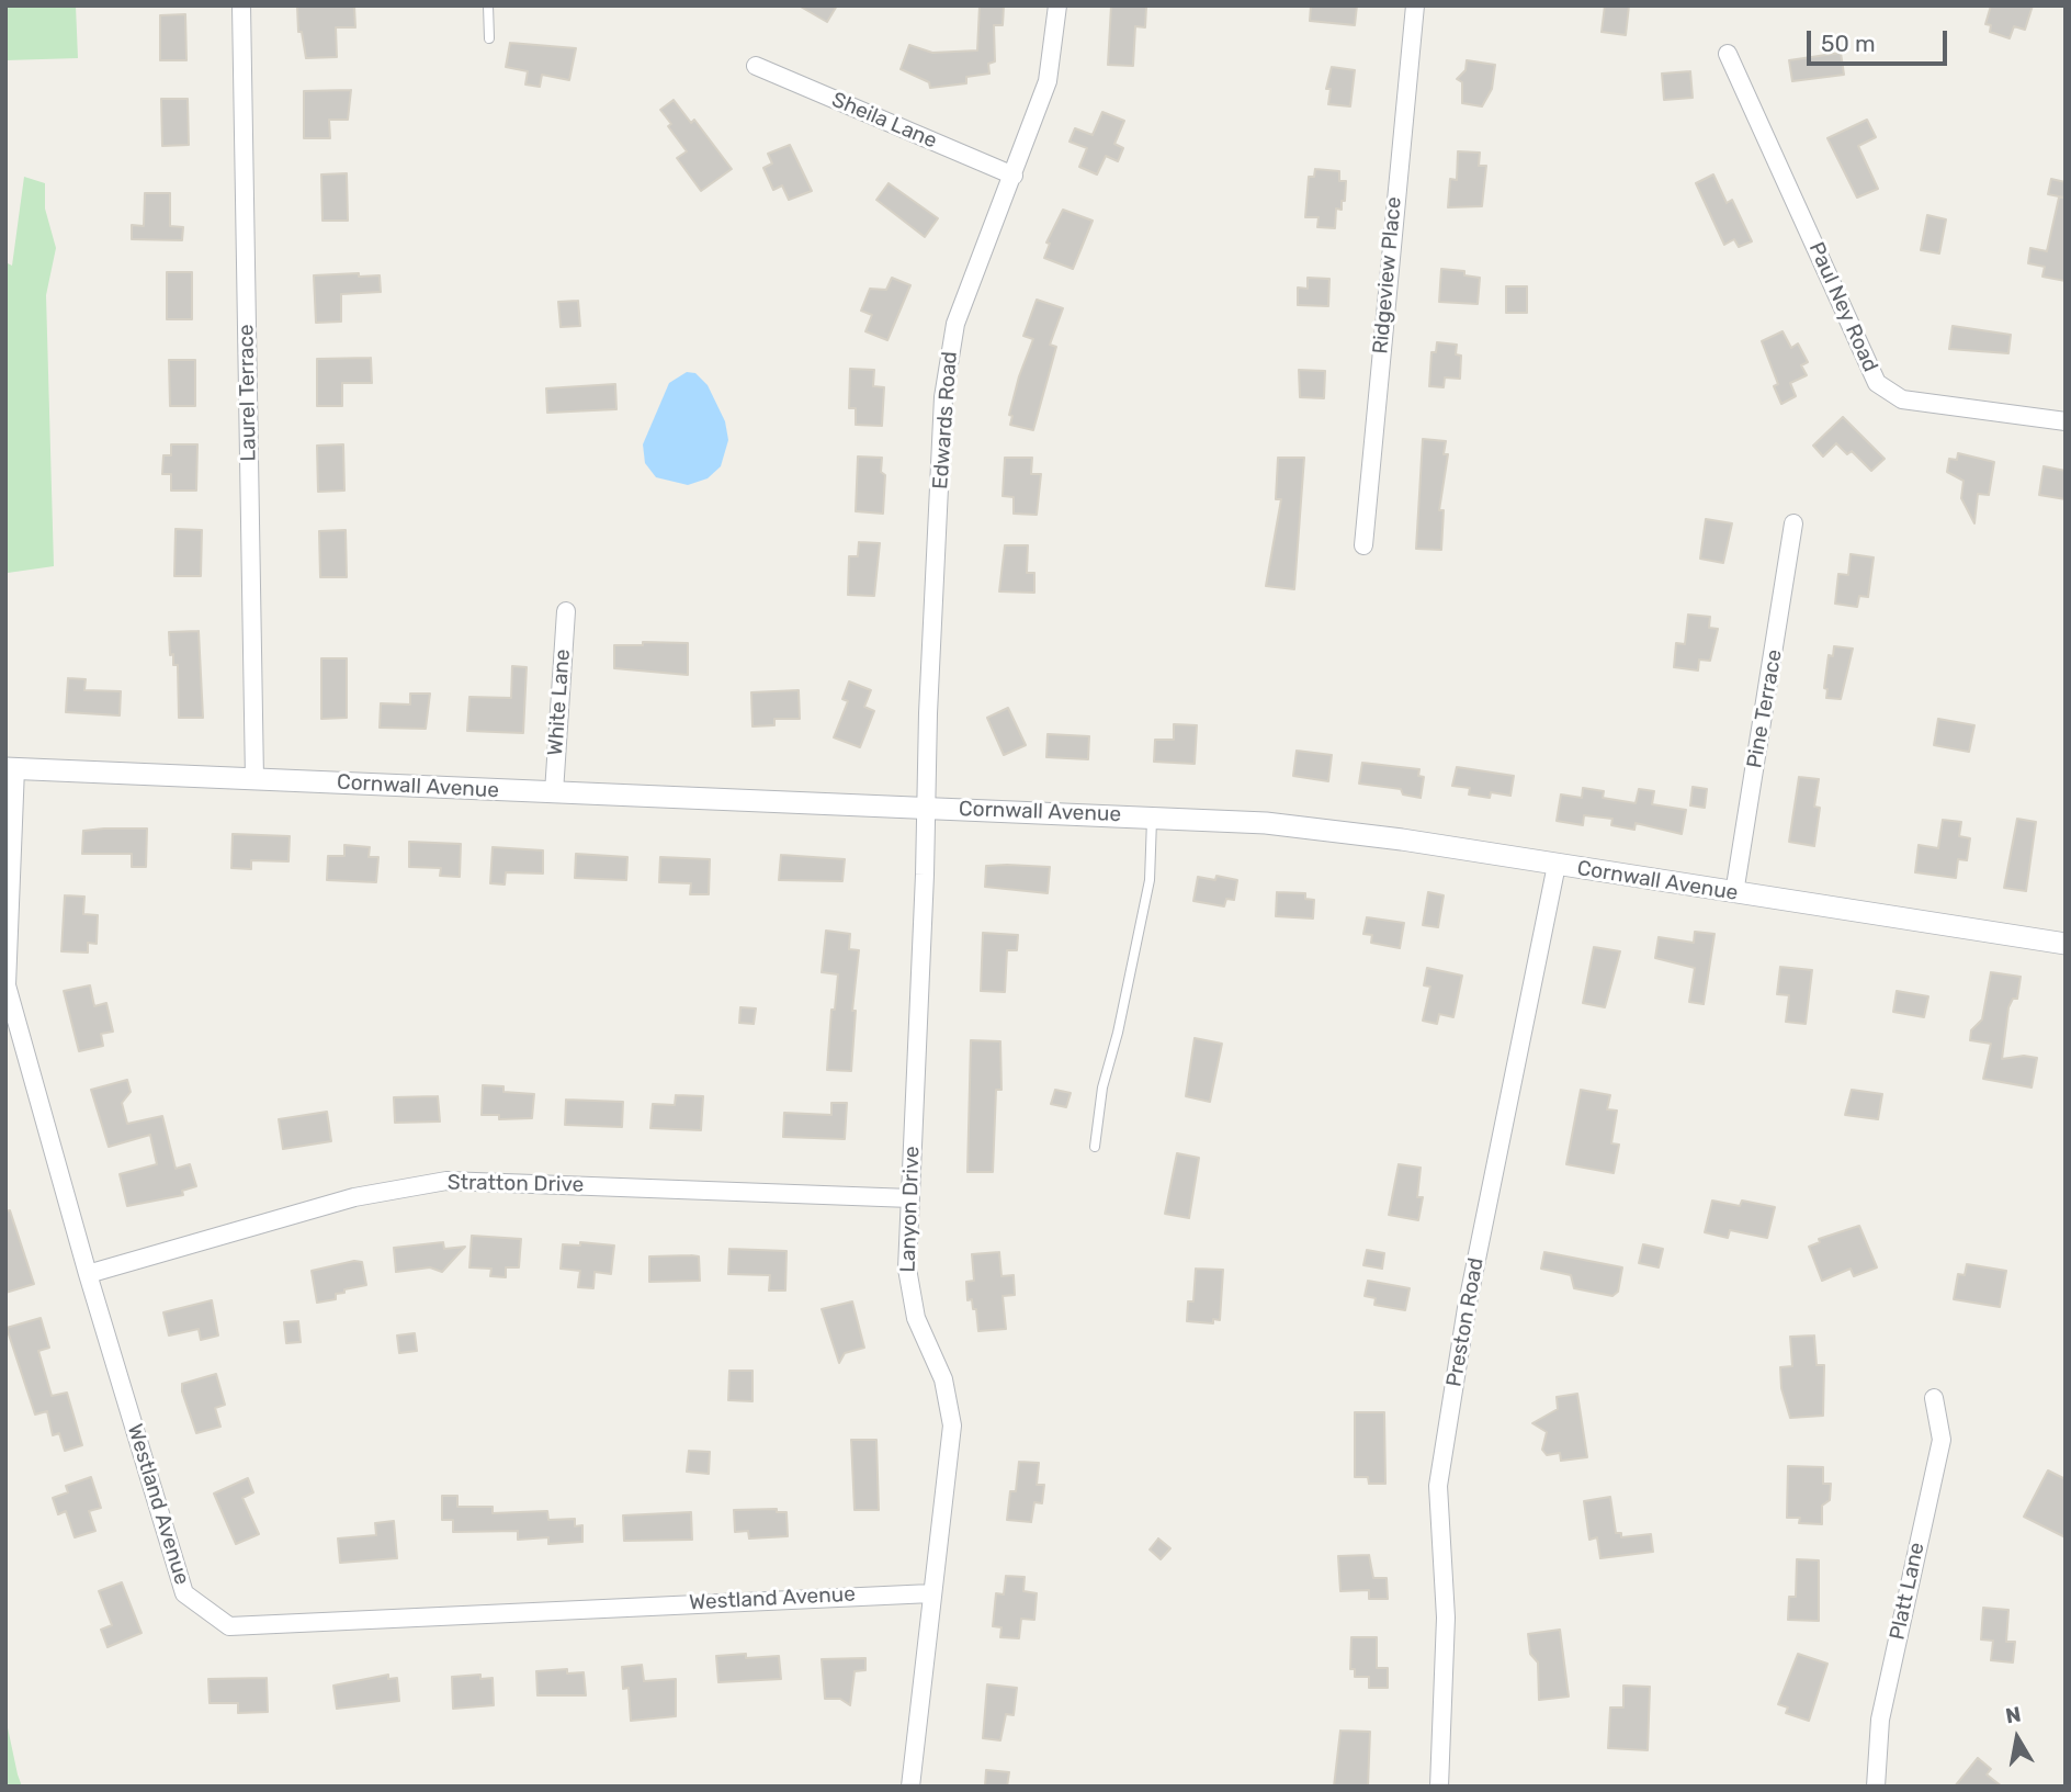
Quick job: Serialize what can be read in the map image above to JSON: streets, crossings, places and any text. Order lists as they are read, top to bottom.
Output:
{
  "streets": {
    "street": [
      "Sheila Lane",
      "Ridgeview Place",
      "Paul Ney Road",
      "Laurel Terrace",
      "Edwards Road",
      "White Lane",
      "Pine Terrace",
      "Cornwall Avenue",
      "Stratton Drive",
      "Lanyon Drive",
      "Preston Road",
      "Westland Avenue",
      "Platt Lane"
    ]
  },
  "crossings": [
    ["Sheila Lane", "Edwards Road"],
    ["Laurel Terrace", "Cornwall Avenue"],
    ["Edwards Road", "Cornwall Avenue"],
    ["Edwards Road", "Lanyon Drive"],
    ["White Lane", "Cornwall Avenue"],
    ["Pine Terrace", "Cornwall Avenue"],
    ["Cornwall Avenue", "Lanyon Drive"],
    ["Cornwall Avenue", "Preston Road"],
    ["Cornwall Avenue", "Westland Avenue"],
    ["Stratton Drive", "Lanyon Drive"],
    ["Stratton Drive", "Westland Avenue"],
    ["Lanyon Drive", "Westland Avenue"]
  ],
  "scale_bar": "50 m",
  "north": "top"
}
